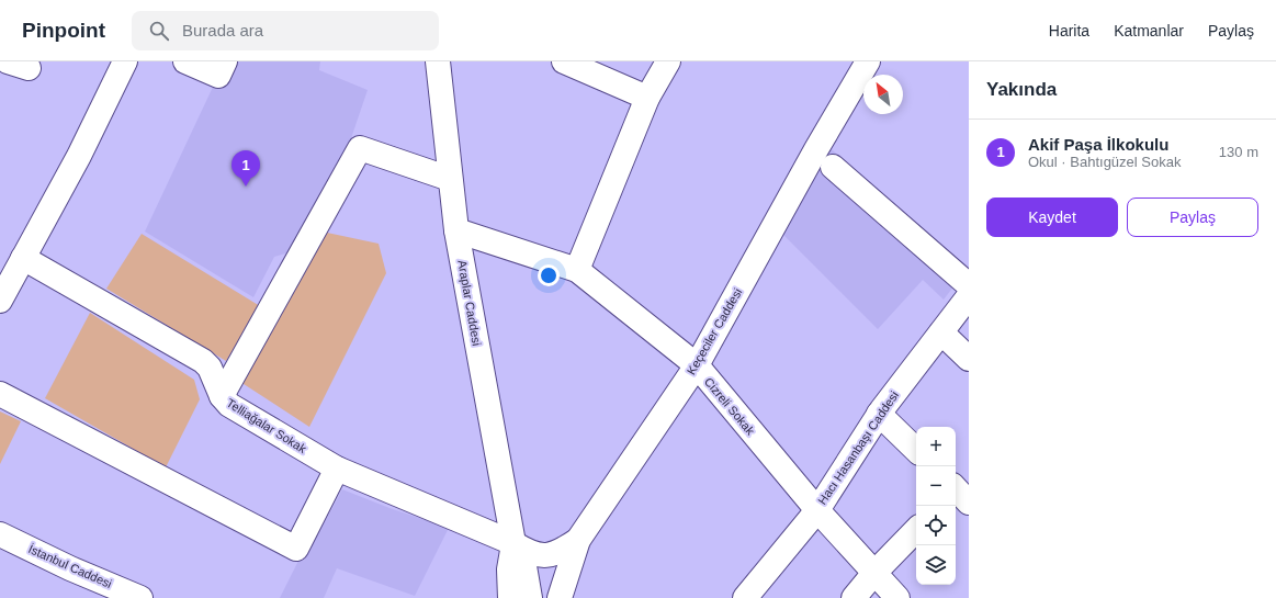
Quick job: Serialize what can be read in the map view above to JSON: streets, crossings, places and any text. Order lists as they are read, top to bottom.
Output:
{
  "streets": {
    "street": [
      "Araplar Caddesi",
      "Keçeciler Caddesi",
      "Cizreli Sokak",
      "Telliağalar Sokak",
      "Hacı Hasanbaşı Caddesi",
      "İstanbul Caddesi"
    ]
  },
  "crossings": [
    ["Araplar Caddesi", "Cizreli Sokak"],
    ["Araplar Caddesi", "Telliağalar Sokak"],
    ["Keçeciler Caddesi", "Cizreli Sokak"],
    ["Keçeciler Caddesi", "Telliağalar Sokak"],
    ["Cizreli Sokak", "Hacı Hasanbaşı Caddesi"]
  ],
  "north": "top left",
  "page": {
    "header": "Pinpoint",
    "search": "Burada ara",
    "nav": ["Harita", "Katmanlar", "Paylaş"],
    "heading": "Yakında",
    "list": [
      {
        "mark": "1",
        "name": "Akif Paşa İlkokulu",
        "note": "Okul · Bahtıgüzel Sokak",
        "value": "130 m"
      }
    ],
    "pins": "1",
    "buttons": ["Kaydet", "Paylaş"],
    "map_buttons": ["+", "−"]
  }
}
